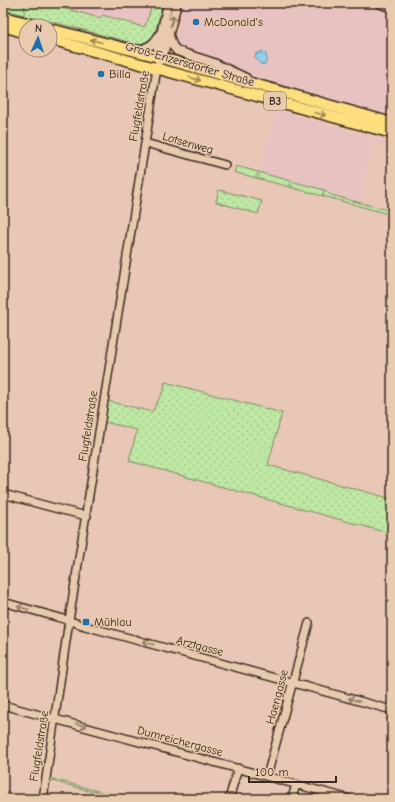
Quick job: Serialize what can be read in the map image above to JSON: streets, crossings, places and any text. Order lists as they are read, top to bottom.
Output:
{
  "streets": {
    "main road": ["Groß-Enzersdorfer Straße", "B3"],
    "street": [
      "Flugfeldstraße",
      "Lotsenweg",
      "Arztgasse",
      "Haengasse",
      "Dumreichergasse"
    ]
  },
  "crossings": [
    ["Groß-Enzersdorfer Straße", "Flugfeldstraße"],
    ["Flugfeldstraße", "Lotsenweg"],
    ["Flugfeldstraße", "Arztgasse"],
    ["Flugfeldstraße", "Dumreichergasse"],
    ["Arztgasse", "Haengasse"],
    ["Haengasse", "Dumreichergasse"]
  ],
  "one_way": ["Arztgasse", "Dumreichergasse"],
  "places": {
    "other": ["McDonald's", "Billa"],
    "transit": ["Mühlau"]
  },
  "scale_bar": "100 m",
  "north": "top"
}
